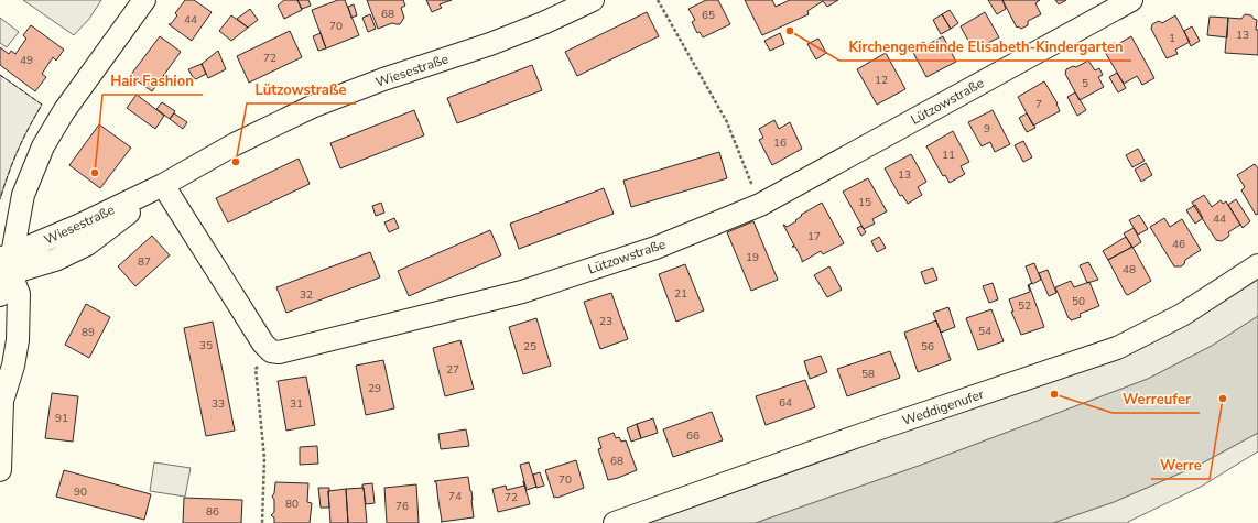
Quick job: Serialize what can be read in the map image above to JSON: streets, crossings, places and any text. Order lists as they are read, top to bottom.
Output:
{
  "streets": {
    "street": ["Wiesestraße", "Lützowstraße", "Weddigenufer"]
  },
  "places": [
    "Kirchengemeinde Elisabeth-Kindergarten",
    "Lützowstraße",
    "Hair Fashion",
    "Werreufer",
    "Werre"
  ],
  "house_numbers": [
    "68",
    "65",
    "44",
    "70",
    "13",
    "1",
    "72",
    "49",
    "12",
    "5",
    "7",
    "9",
    "16",
    "11",
    "13",
    "15",
    "44",
    "17",
    "46",
    "19",
    "87",
    "48",
    "21",
    "32",
    "50",
    "52",
    "23",
    "54",
    "89",
    "35",
    "25",
    "56",
    "27",
    "58",
    "29",
    "64",
    "33",
    "31",
    "91",
    "66",
    "68",
    "70",
    "90",
    "74",
    "72",
    "80",
    "76",
    "86"
  ]
}
